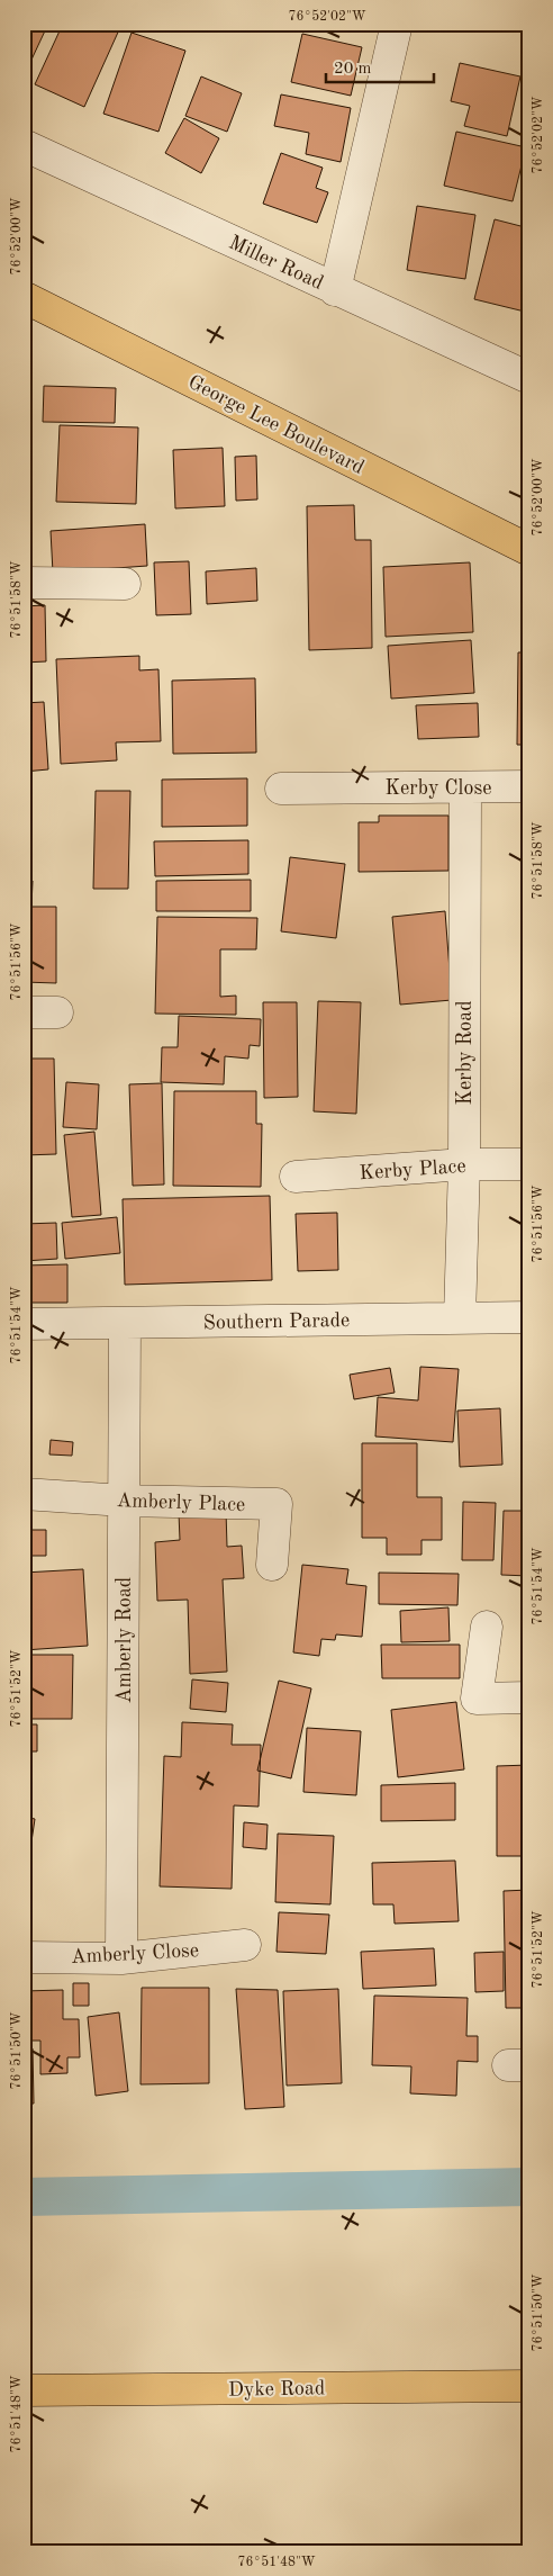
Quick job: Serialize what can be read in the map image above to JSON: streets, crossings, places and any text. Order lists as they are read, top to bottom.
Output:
{
  "streets": {
    "main road": ["George Lee Boulevard", "Dyke Road"],
    "street": [
      "Miller Road",
      "Kerby Close",
      "Kerby Road",
      "Kerby Place",
      "Southern Parade",
      "Amberly Place",
      "Amberly Road",
      "Amberly Close"
    ]
  },
  "crossings": [
    ["Kerby Close", "Kerby Road"],
    ["Kerby Road", "Kerby Place"],
    ["Kerby Road", "Southern Parade"],
    ["Southern Parade", "Amberly Road"],
    ["Amberly Place", "Amberly Road"],
    ["Amberly Road", "Amberly Close"]
  ],
  "scale_bar": "20 m",
  "coordinates": [
    "76°52'02\"W",
    "76°52'00\"W",
    "76°51'58\"W",
    "76°51'56\"W",
    "76°51'54\"W",
    "76°51'52\"W",
    "76°51'50\"W",
    "76°51'48\"W"
  ]
}
